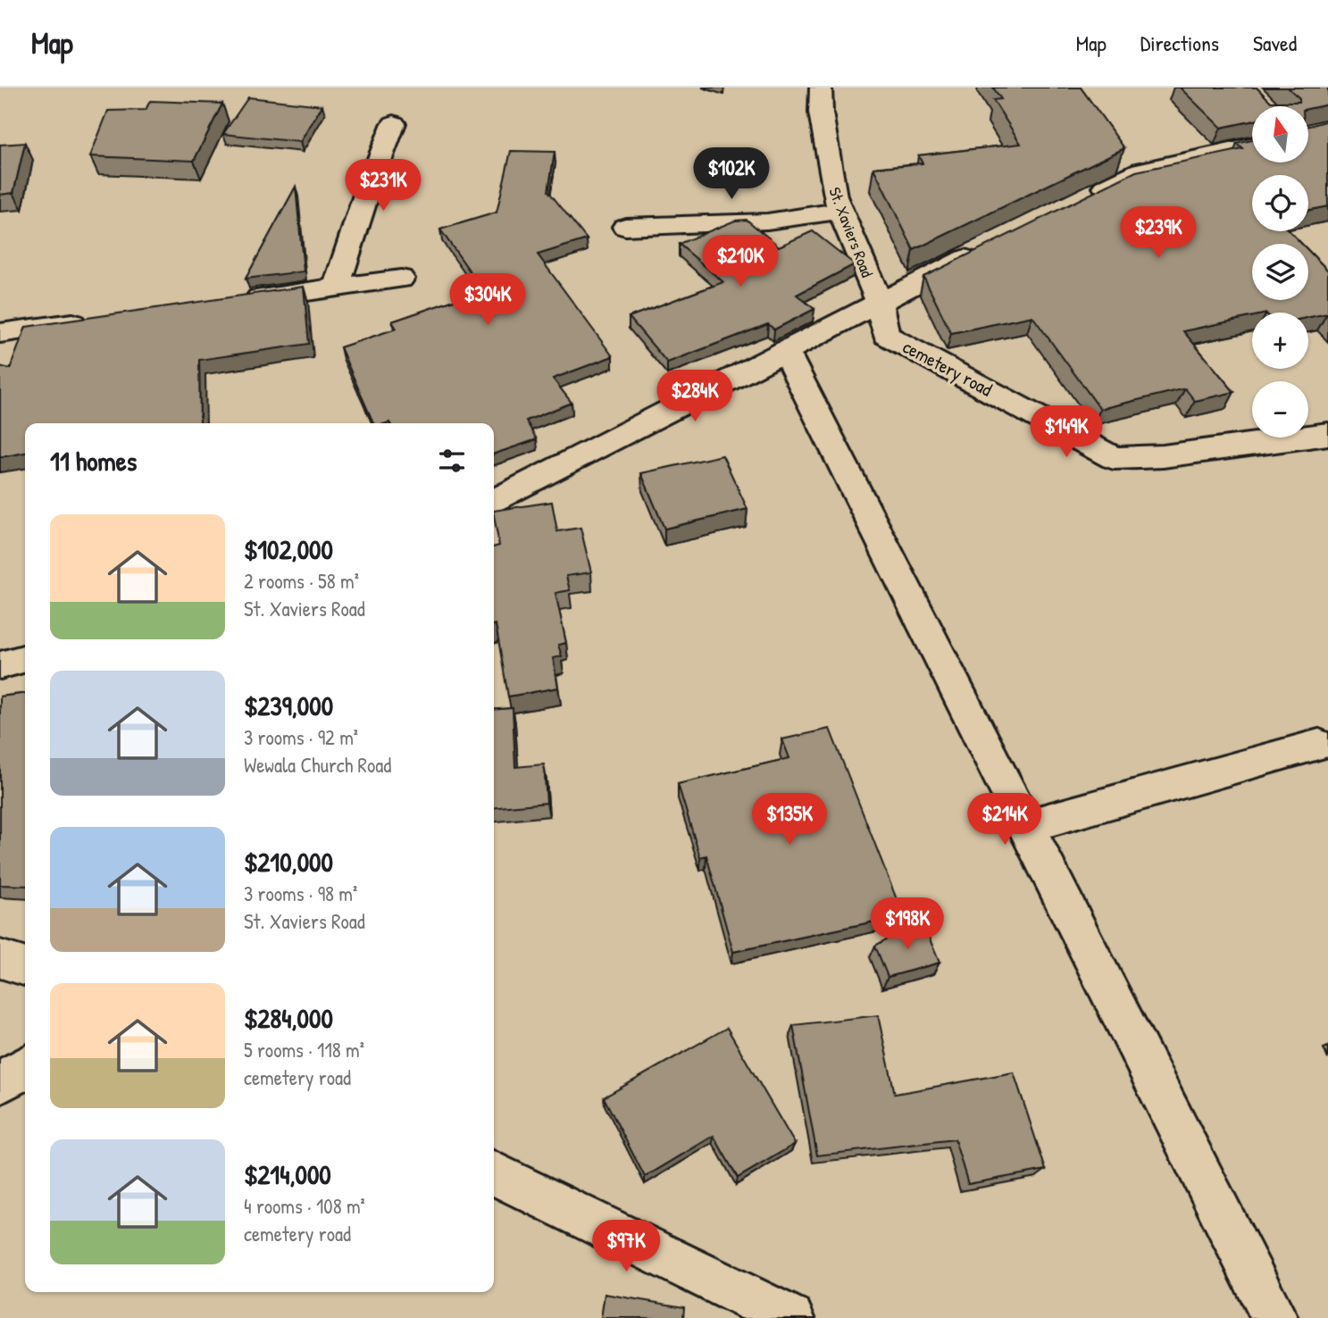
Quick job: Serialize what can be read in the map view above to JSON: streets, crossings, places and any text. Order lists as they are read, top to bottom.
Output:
{
  "streets": {
    "street": ["St. Xaviers Road", "cemetery road"]
  },
  "crossings": [
    ["St. Xaviers Road", "cemetery road"]
  ],
  "north": "top",
  "page": {
    "header": "Map",
    "nav": ["Map", "Directions", "Saved"],
    "map_buttons": ["+", "−"],
    "price": [
      "$102K",
      "$231K",
      "$239K",
      "$210K",
      "$304K",
      "$284K",
      "$149K",
      "$135K",
      "$214K",
      "$198K",
      "$97K"
    ],
    "heading": "11 homes",
    "list": [
      {
        "name": "$102,000",
        "note": "2 rooms · 58 m² · St. Xaviers Road"
      },
      {
        "name": "$239,000",
        "note": "3 rooms · 92 m² · Wewala Church Road"
      },
      {
        "name": "$210,000",
        "note": "3 rooms · 98 m² · St. Xaviers Road"
      },
      {
        "name": "$284,000",
        "note": "5 rooms · 118 m² · cemetery road"
      },
      {
        "name": "$214,000",
        "note": "4 rooms · 108 m² · cemetery road"
      }
    ]
  }
}
